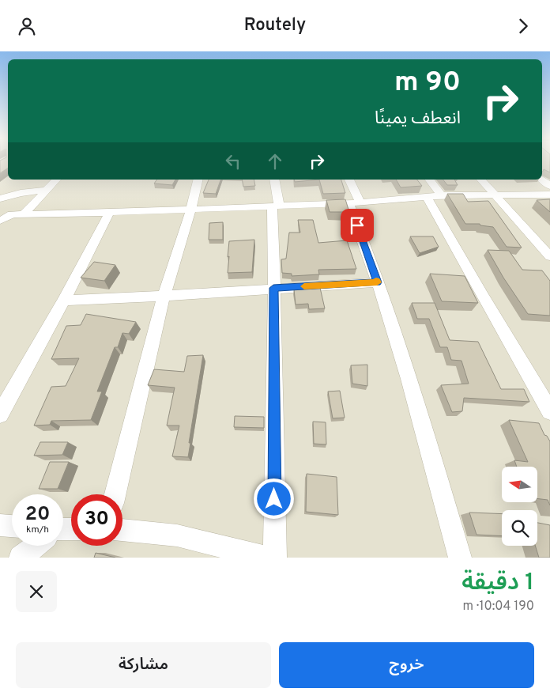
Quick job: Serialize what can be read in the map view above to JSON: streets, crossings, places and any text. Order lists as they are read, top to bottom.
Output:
{
  "north": "left",
  "page": {
    "header": "Routely",
    "turn": ["90 m", "انعطف يمينًا"],
    "speed": "20 km/h",
    "limit": "30",
    "heading": ["1 دقيقة", "190 m · 10:04"],
    "buttons": ["خروج", "مشاركة"]
  }
}
